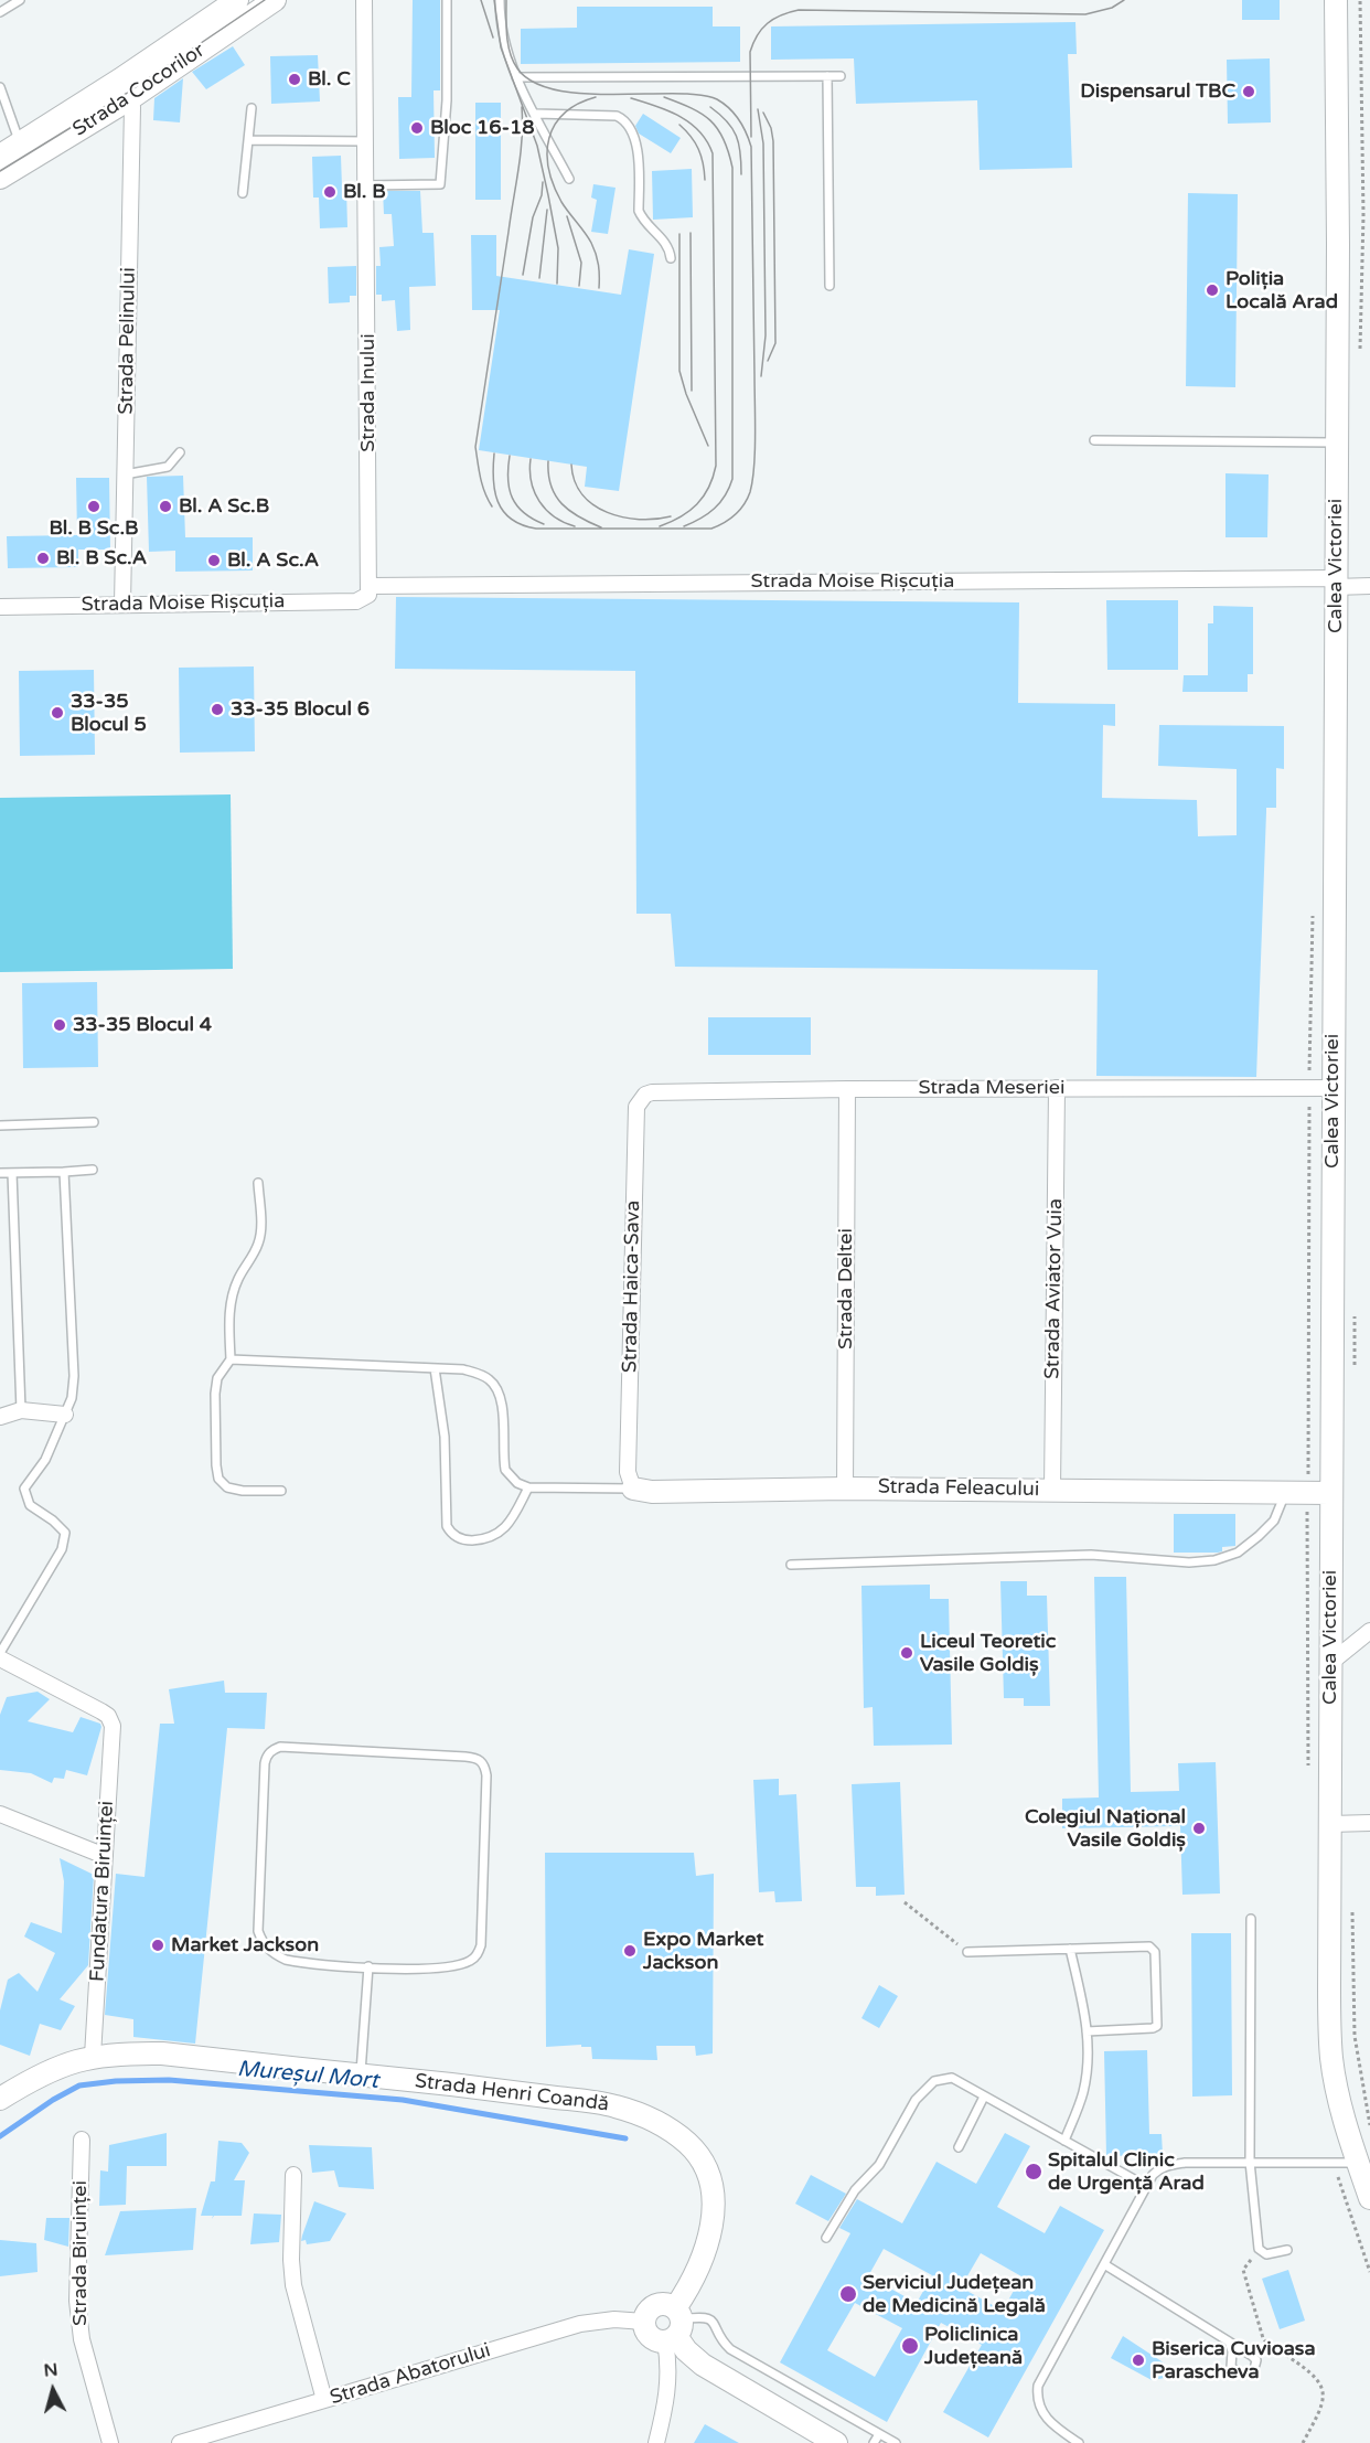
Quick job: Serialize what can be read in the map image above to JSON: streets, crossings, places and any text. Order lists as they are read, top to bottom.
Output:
{
  "streets": {
    "main road": [
      "Strada Cocorilor",
      "Calea Victoriei",
      "Strada Feleacului",
      "Strada Henri Coandă"
    ],
    "street": [
      "Strada Pelinului",
      "Strada Inului",
      "Strada Moise Rișcuția",
      "Strada Meseriei",
      "Strada Haica-Sava",
      "Strada Deltei",
      "Strada Aviator Vuia",
      "Fundatura Biruinței",
      "Strada Biruinței",
      "Strada Abatorului"
    ]
  },
  "crossings": [
    ["Strada Cocorilor", "Strada Pelinului"],
    ["Strada Pelinului", "Strada Moise Rișcuția"],
    ["Strada Inului", "Strada Moise Rișcuția"],
    ["Calea Victoriei", "Strada Moise Rișcuția"],
    ["Calea Victoriei", "Strada Meseriei"],
    ["Calea Victoriei", "Strada Feleacului"],
    ["Strada Meseriei", "Strada Haica-Sava"],
    ["Strada Meseriei", "Strada Deltei"],
    ["Strada Meseriei", "Strada Aviator Vuia"],
    ["Strada Haica-Sava", "Strada Feleacului"],
    ["Strada Deltei", "Strada Feleacului"],
    ["Strada Aviator Vuia", "Strada Feleacului"],
    ["Fundatura Biruinței", "Strada Henri Coandă"],
    ["Strada Henri Coandă", "Strada Abatorului"]
  ],
  "water": ["Mureșul Mort"],
  "places": [
    "Bl. C",
    "Dispensarul TBC",
    "Bloc 16-18",
    "Bl. B",
    "Poliția Locală Arad",
    "Bl. B Sc.B",
    "Bl. A Sc.B",
    "Bl. B Sc.A",
    "Bl. A Sc.A",
    "33-35 Blocul 6",
    "33-35 Blocul 5",
    "33-35 Blocul 4",
    "Liceul Teoretic Vasile Goldiș",
    "Colegiul Național Vasile Goldiș",
    "Market Jackson",
    "Expo Market Jackson",
    "Spitalul Clinic de Urgență Arad",
    "Serviciul Județean de Medicină Legală",
    "Policlinica Județeană",
    "Biserica Cuvioasa Parascheva"
  ],
  "north": "top"
}
